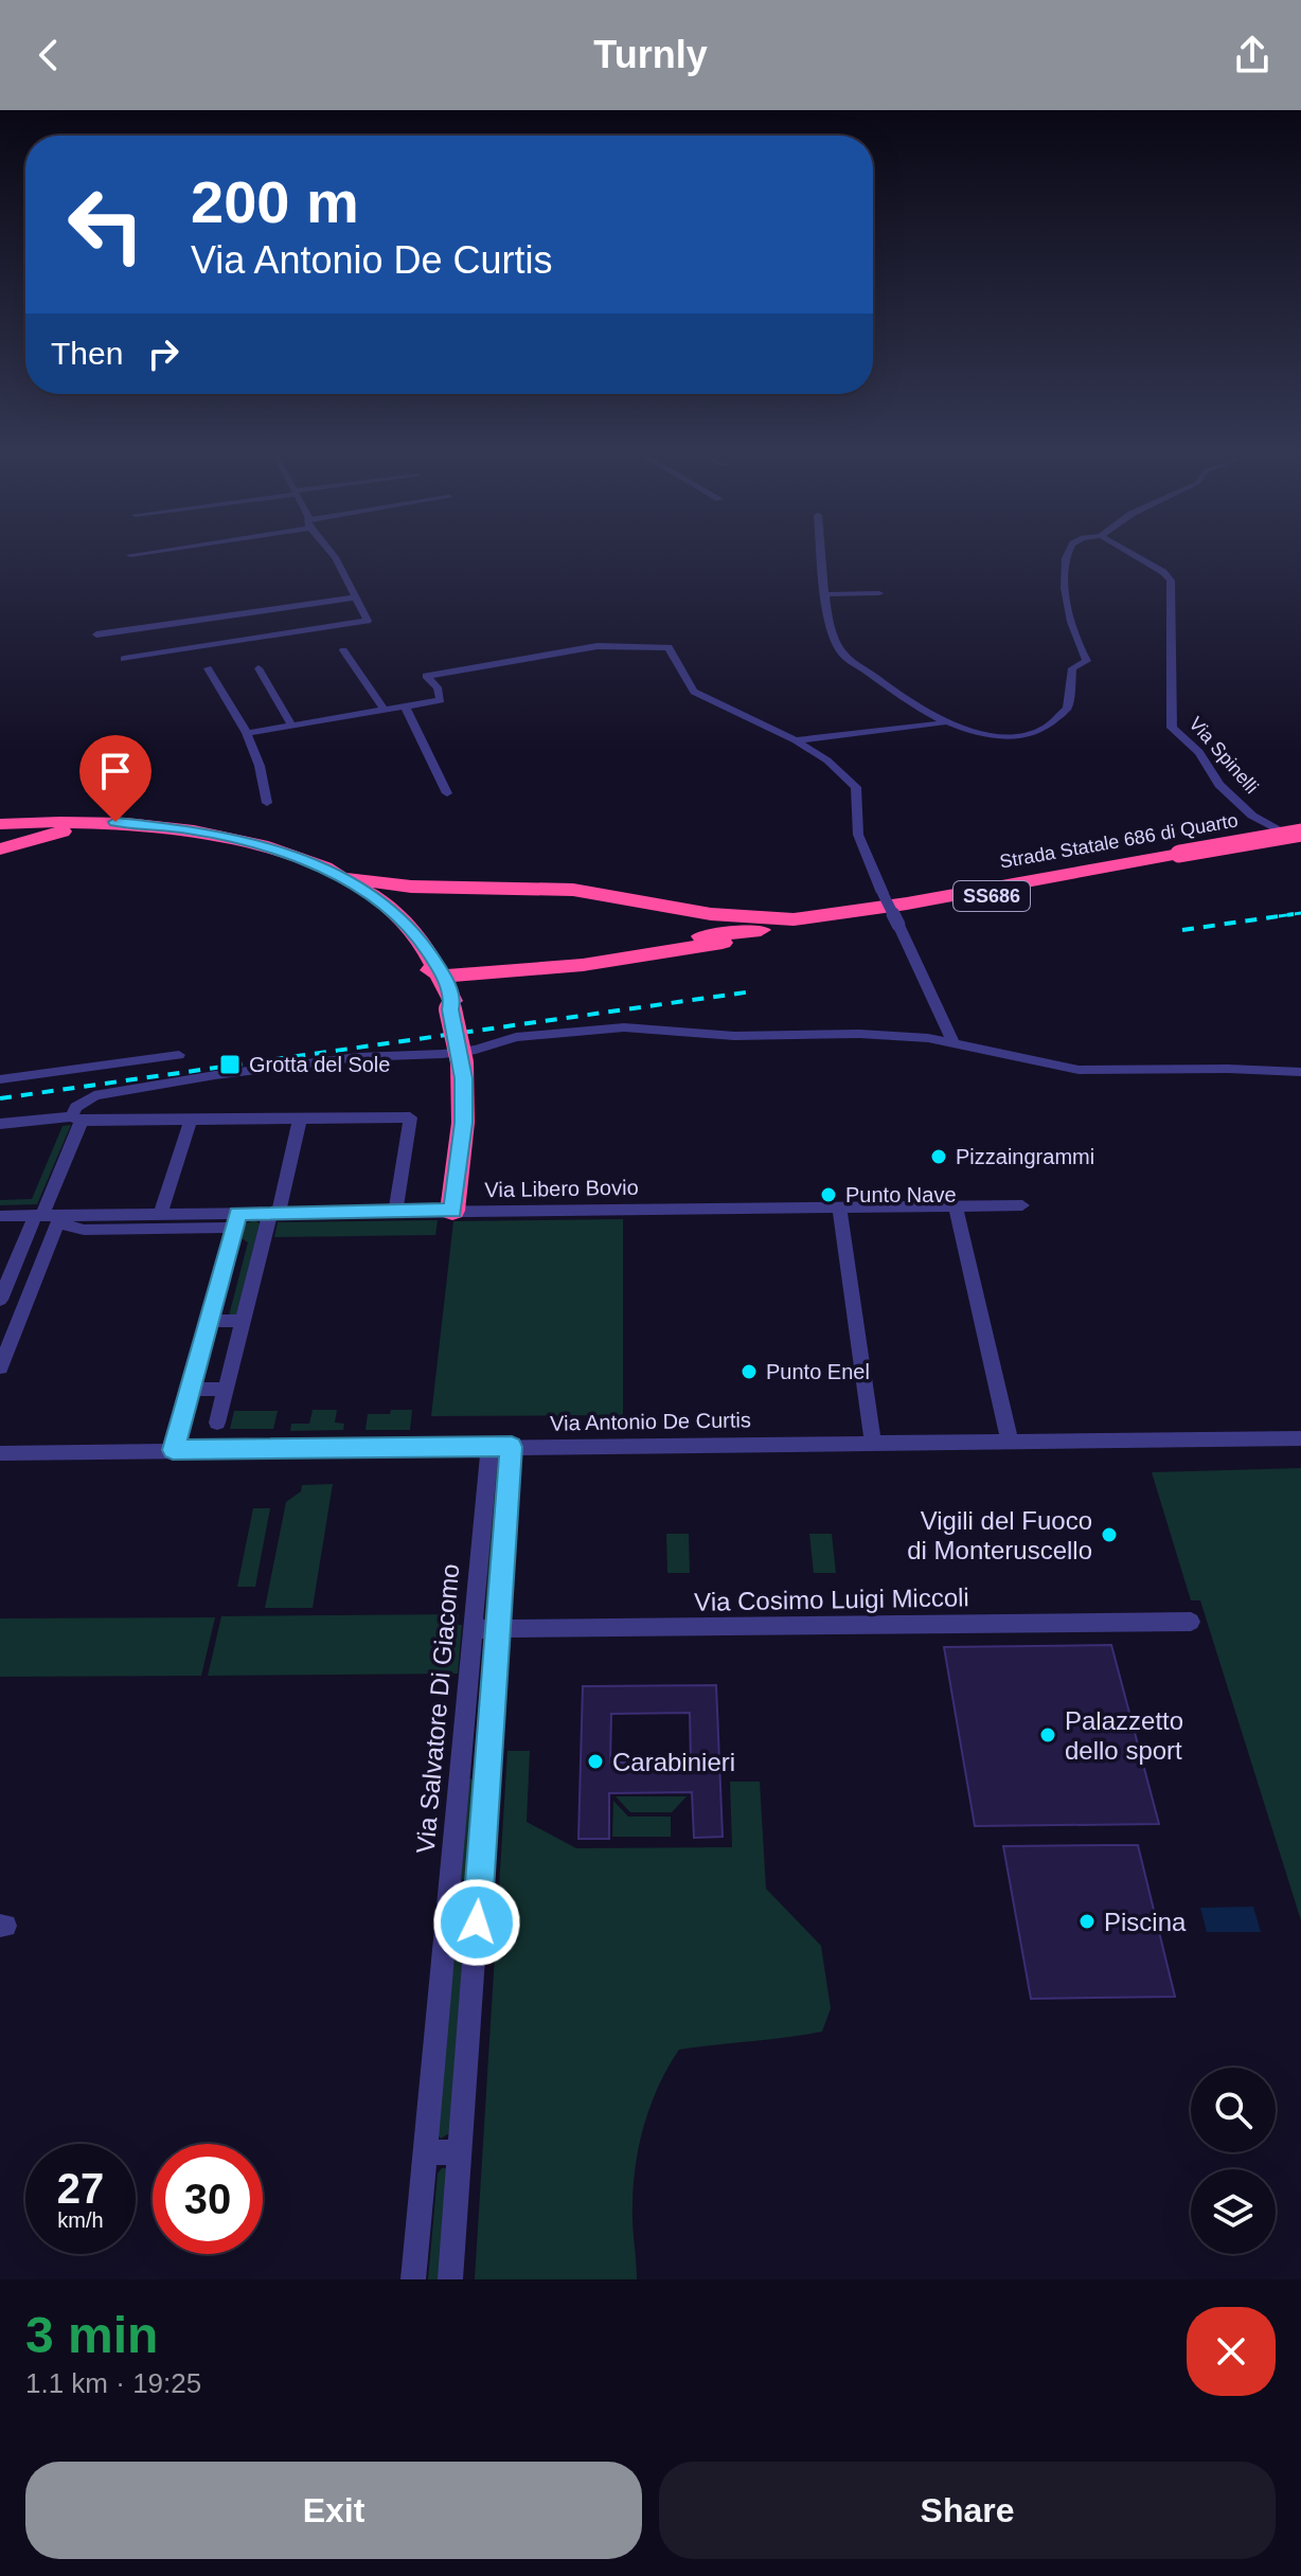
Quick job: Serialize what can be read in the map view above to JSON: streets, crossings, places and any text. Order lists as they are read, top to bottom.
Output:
{
  "streets": {
    "highway": ["Strada Statale 686 di Quarto", "SS686"],
    "street": [
      "Via Spinelli",
      "Via Libero Bovio",
      "Via Antonio De Curtis",
      "Via Cosimo Luigi Miccoli",
      "Via Salvatore Di Giacomo"
    ]
  },
  "crossings": [
    ["Via Spinelli", "Strada Statale 686 di Quarto"],
    ["Strada Statale 686 di Quarto", "SS686"],
    ["SS686", "Via Libero Bovio"],
    ["Via Antonio De Curtis", "Via Salvatore Di Giacomo"],
    ["Via Cosimo Luigi Miccoli", "Via Salvatore Di Giacomo"]
  ],
  "places": {
    "transit": ["Grotta del Sole"],
    "other": [
      "Pizzaingrammi",
      "Punto Nave",
      "Punto Enel",
      "Vigili del Fuoco di Monteruscello",
      "Palazzetto dello sport",
      "Carabinieri",
      "Piscina"
    ]
  },
  "page": {
    "header": "Turnly",
    "turn": ["200 m", "Via Antonio De Curtis"],
    "then": "Then",
    "speed": "27 km/h",
    "limit": "30",
    "heading": ["3 min", "1.1 km · 19:25"],
    "buttons": ["Exit", "Share"]
  }
}
